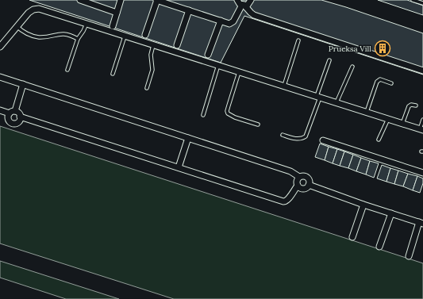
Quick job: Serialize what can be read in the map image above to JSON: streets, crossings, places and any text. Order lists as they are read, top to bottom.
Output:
{
  "places": {
    "building": ["Prueksa Vill"]
  }
}
